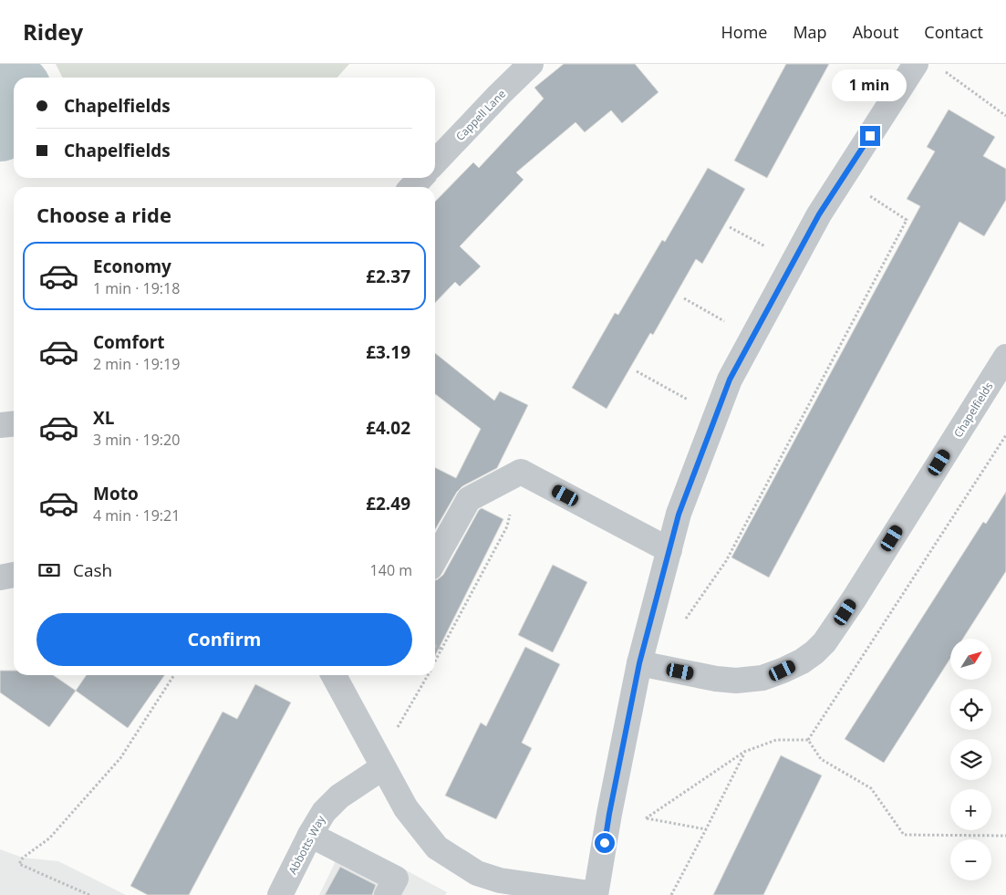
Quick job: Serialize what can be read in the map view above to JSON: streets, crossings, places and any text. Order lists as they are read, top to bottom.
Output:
{
  "streets": {
    "street": ["Cappell Lane", "Chapelfields", "Abbotts Way"]
  },
  "north": "top right",
  "page": {
    "header": "Ridey",
    "nav": [
      "Home",
      "Map",
      "About",
      "Contact"
    ],
    "bubble": "1 min",
    "banner": ["Chapelfields", "Chapelfields"],
    "heading": "Choose a ride",
    "list": [
      {
        "name": "Economy",
        "note": "1 min · 19:18",
        "value": "£2.37"
      },
      {
        "name": "Comfort",
        "note": "2 min · 19:19",
        "value": "£3.19"
      },
      {
        "name": "XL",
        "note": "3 min · 19:20",
        "value": "£4.02"
      },
      {
        "name": "Moto",
        "note": "4 min · 19:21",
        "value": "£2.49"
      }
    ],
    "pay": ["Cash", "140 m"],
    "buttons": "Confirm",
    "map_buttons": ["+", "−"]
  }
}
